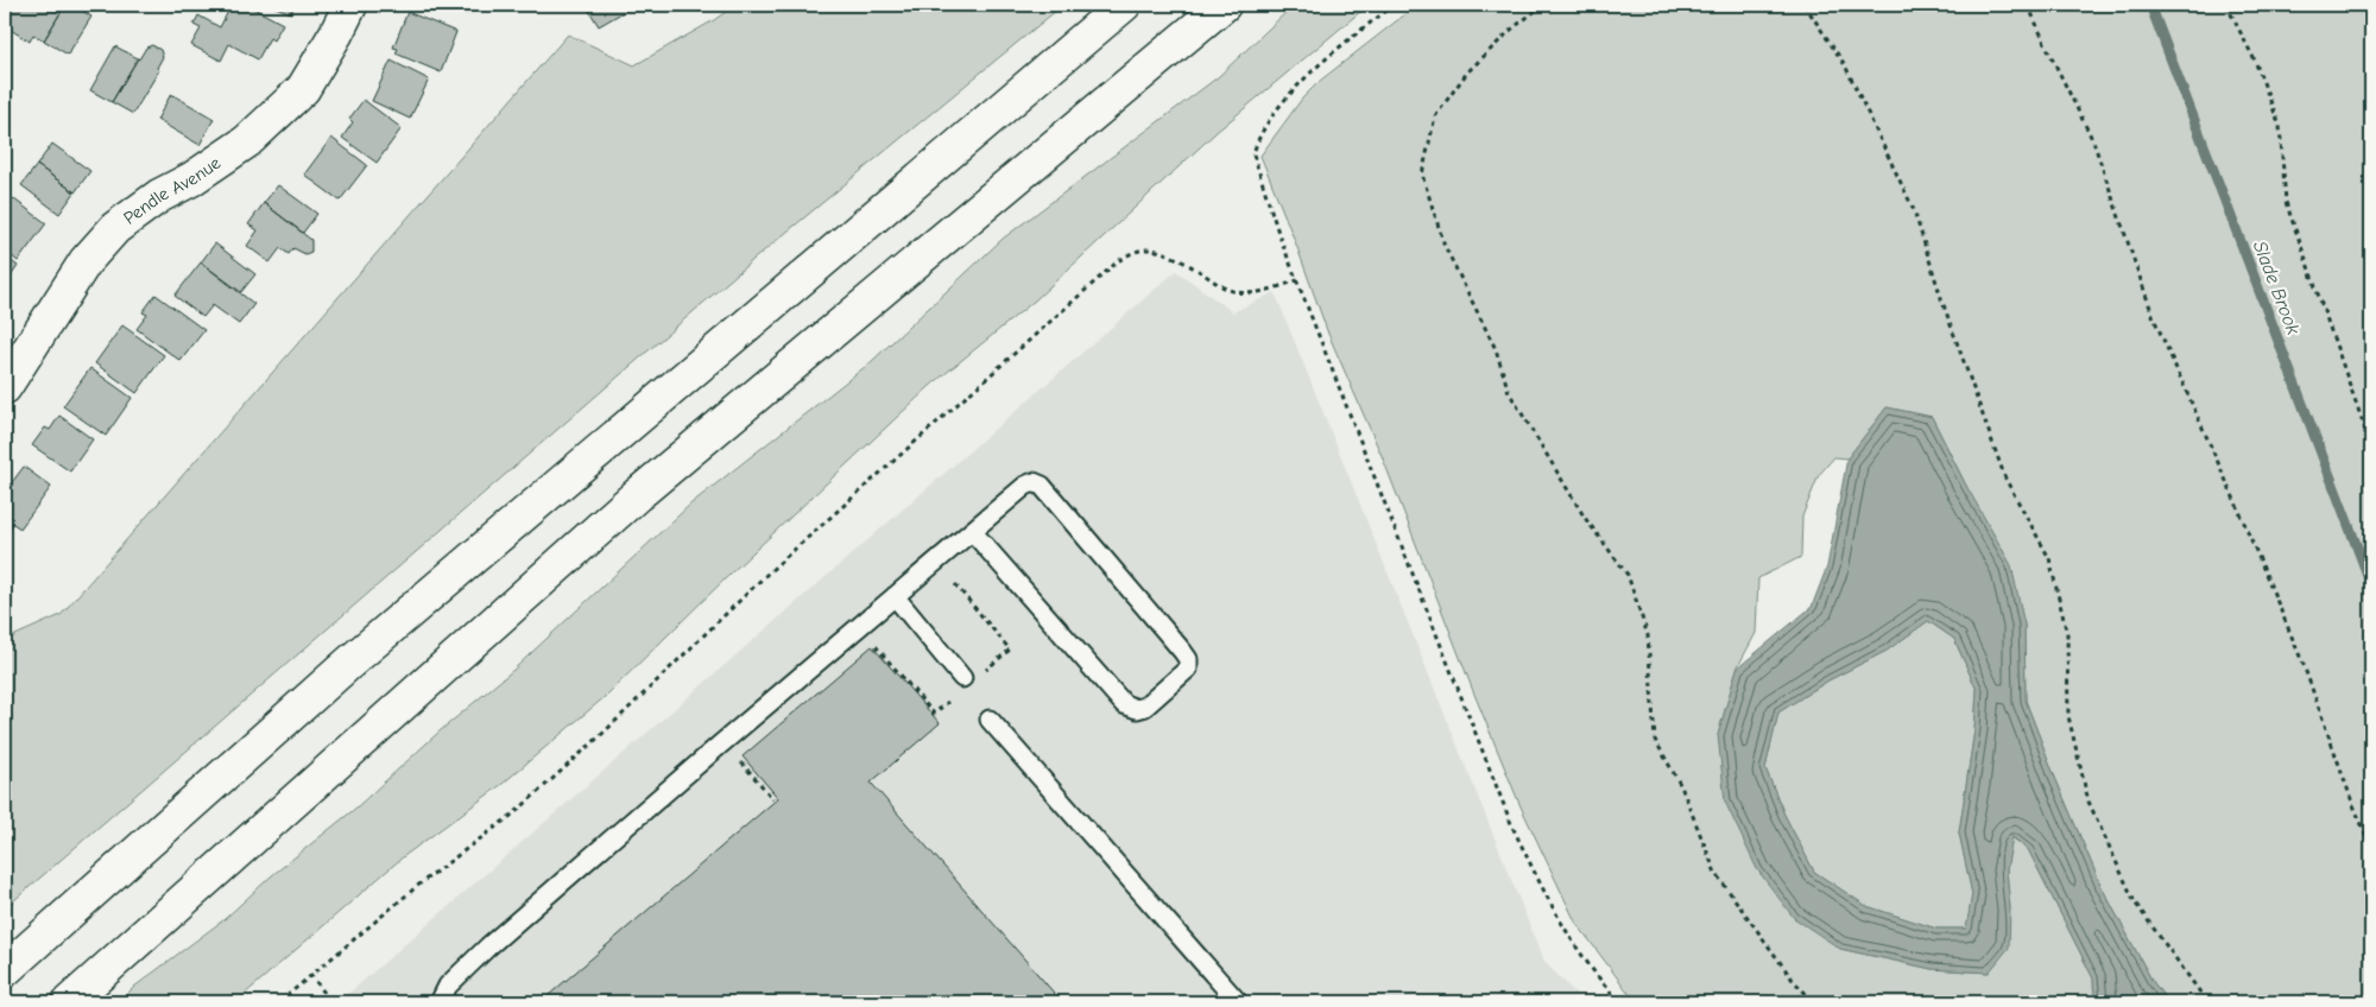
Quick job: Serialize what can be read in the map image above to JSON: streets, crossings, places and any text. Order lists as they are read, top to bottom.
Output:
{
  "streets": {
    "main road": ["Pendle Avenue"]
  },
  "water": ["Slade Brook"]
}
